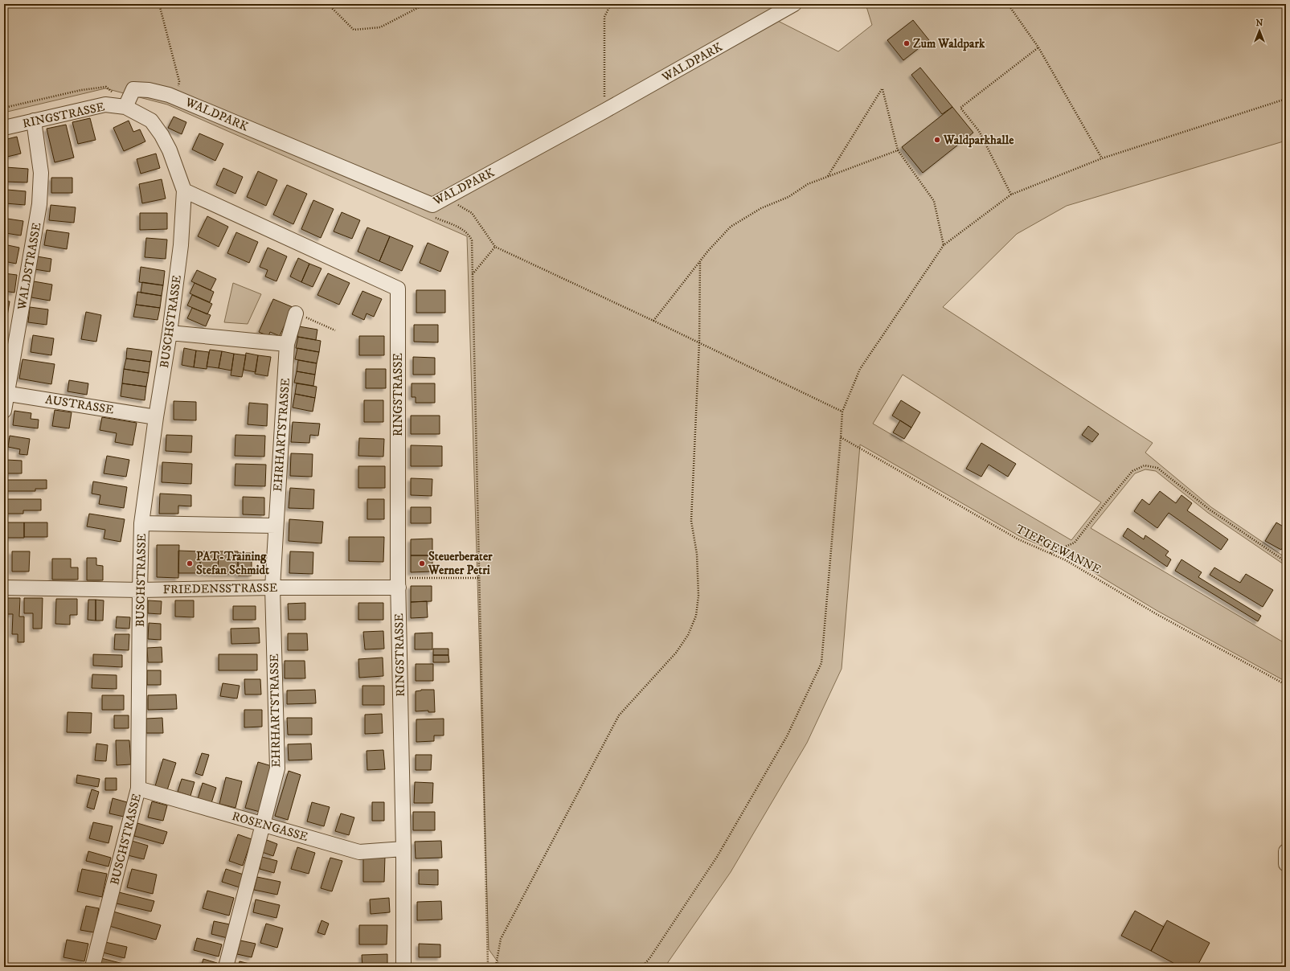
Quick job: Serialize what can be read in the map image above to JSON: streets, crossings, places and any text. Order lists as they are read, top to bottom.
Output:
{
  "streets": {
    "street": [
      "WALDPARK",
      "RINGSTRASSE",
      "WALDSTRASSE",
      "BUSCHSTRASSE",
      "AUSTRASSE",
      "EHRHARTSTRASSE",
      "FRIEDENSSTRASSE",
      "ROSENGASSE"
    ],
    "path": ["TIEFGEWANNE"]
  },
  "crossings": [
    ["WALDPARK", "RINGSTRASSE"],
    ["RINGSTRASSE", "WALDSTRASSE"],
    ["RINGSTRASSE", "BUSCHSTRASSE"],
    ["RINGSTRASSE", "FRIEDENSSTRASSE"],
    ["RINGSTRASSE", "ROSENGASSE"],
    ["WALDSTRASSE", "AUSTRASSE"],
    ["BUSCHSTRASSE", "AUSTRASSE"],
    ["BUSCHSTRASSE", "FRIEDENSSTRASSE"],
    ["BUSCHSTRASSE", "ROSENGASSE"],
    ["EHRHARTSTRASSE", "FRIEDENSSTRASSE"],
    ["EHRHARTSTRASSE", "ROSENGASSE"]
  ],
  "places": [
    "Zum Waldpark",
    "Waldparkhalle",
    "PAT-Training Stefan Schmidt",
    "Steuerberater Werner Petri"
  ],
  "north": "top"
}
